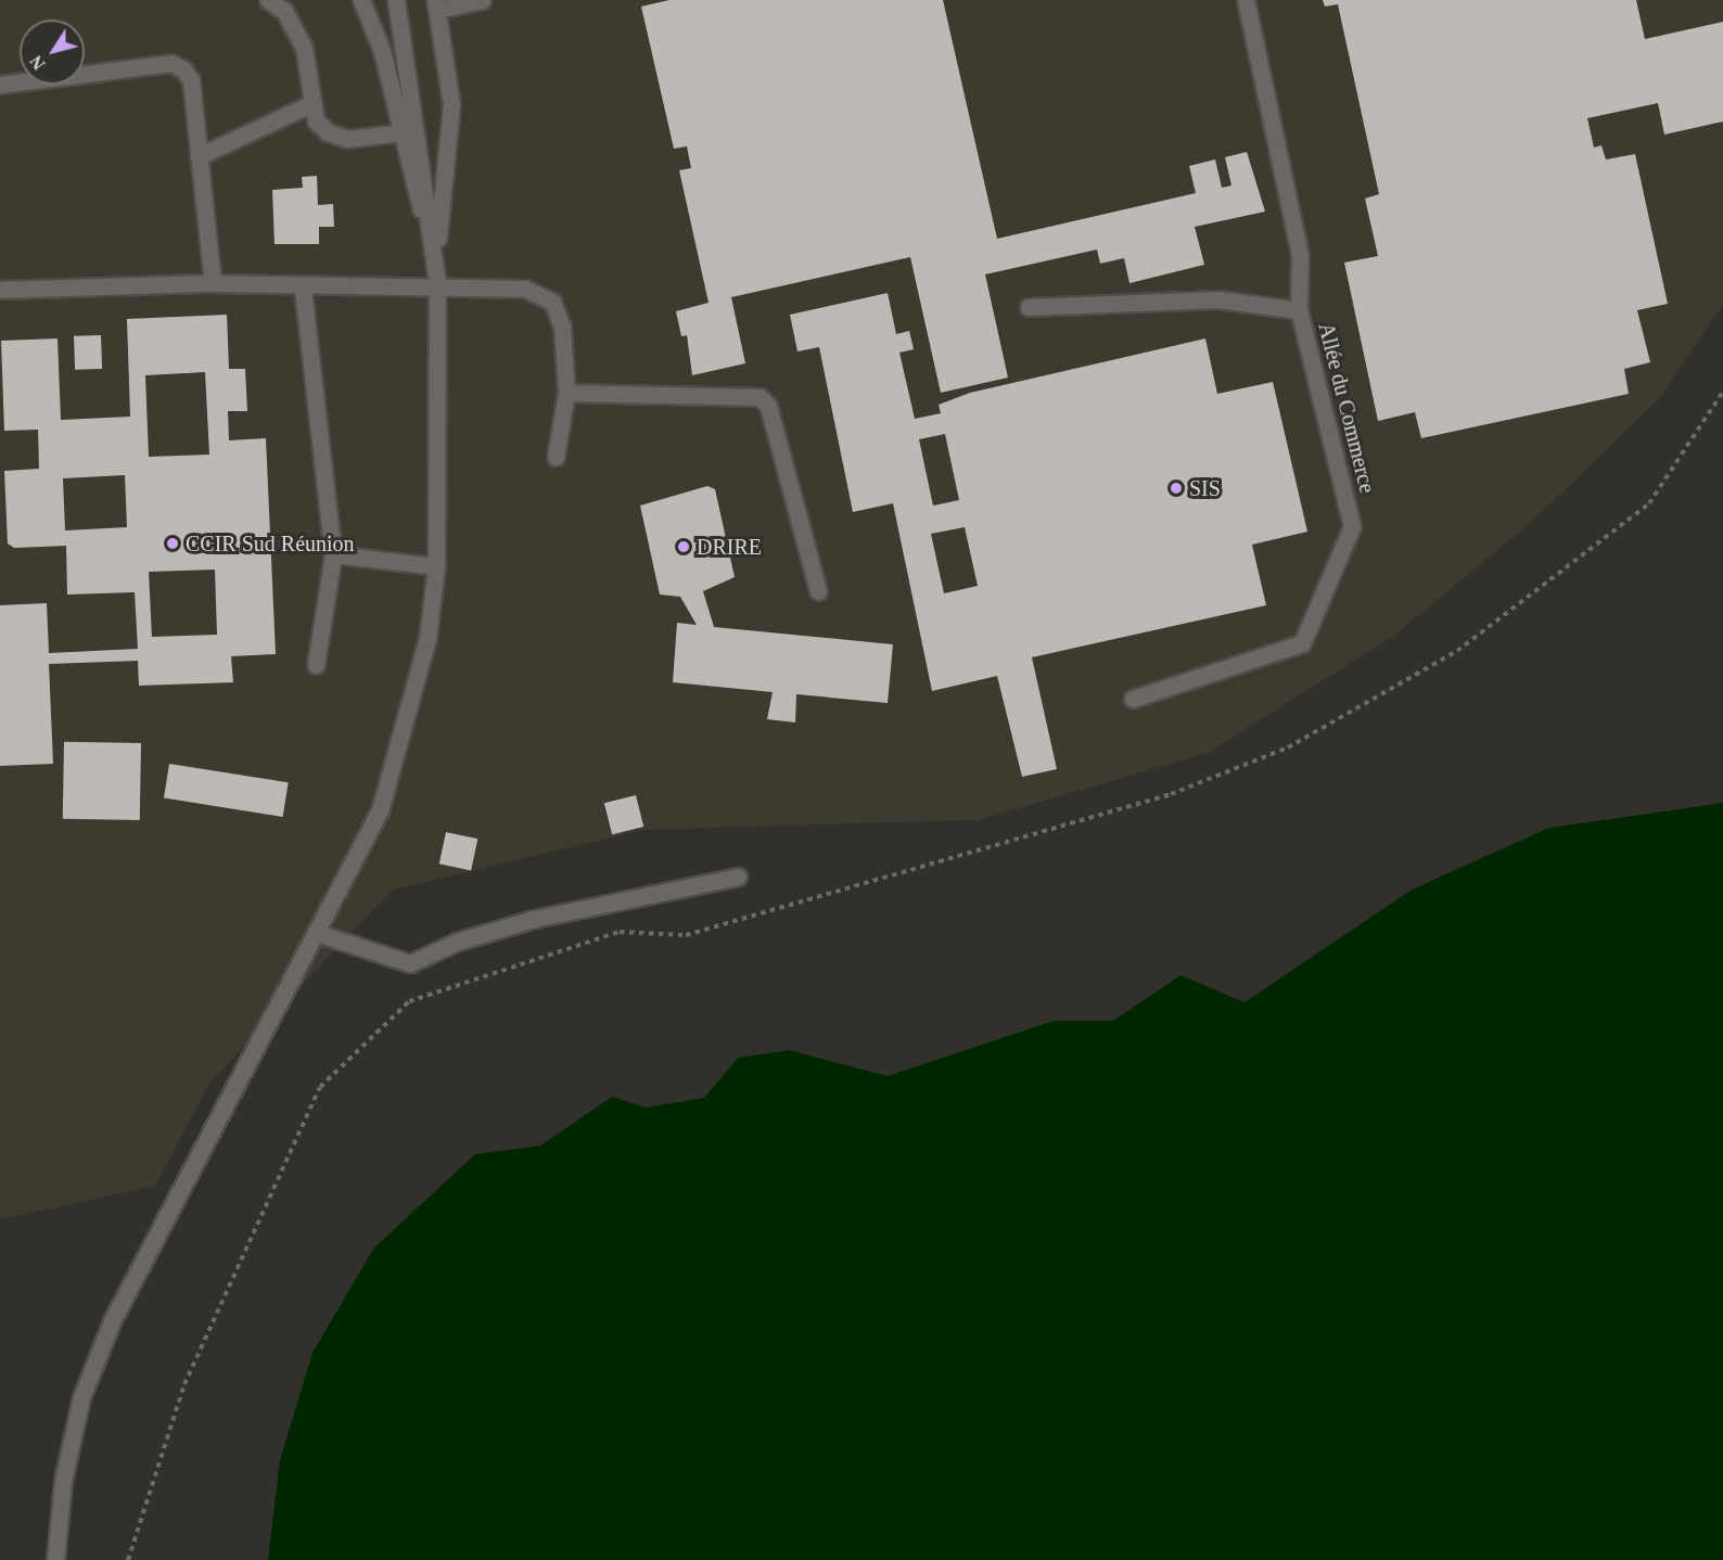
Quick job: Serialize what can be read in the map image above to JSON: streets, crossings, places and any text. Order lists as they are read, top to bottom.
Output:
{
  "streets": {
    "street": ["Allée du Commerce"]
  },
  "places": ["SIS", "CCIR Sud Réunion", "DRIRE"],
  "north": "bottom left"
}
